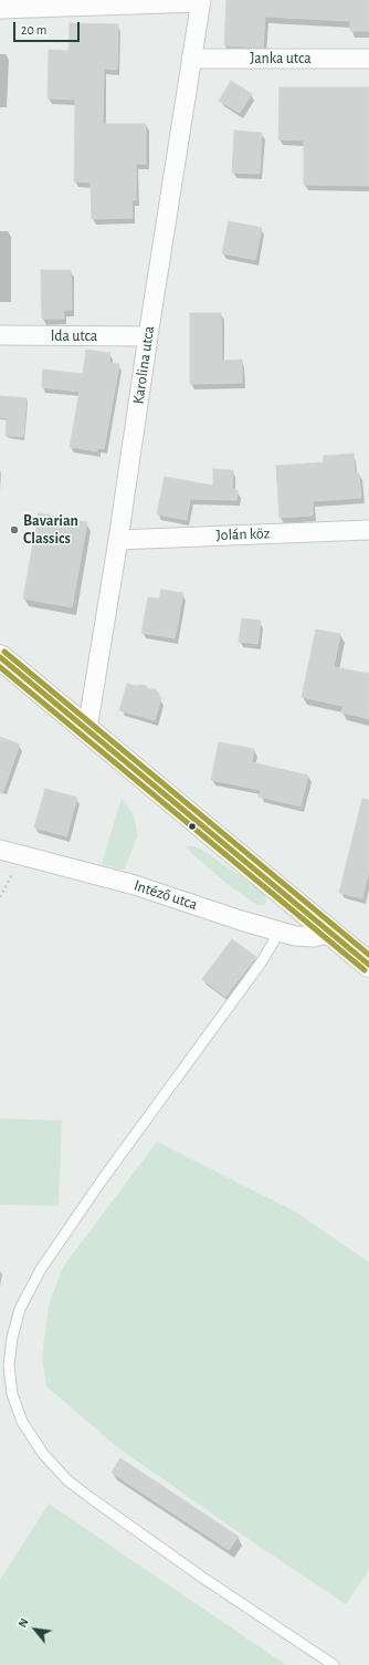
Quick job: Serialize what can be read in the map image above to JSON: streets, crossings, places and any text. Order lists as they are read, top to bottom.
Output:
{
  "streets": {
    "street": [
      "Janka utca",
      "Ida utca",
      "Karolina utca",
      "Jolán köz",
      "Intéző utca"
    ]
  },
  "crossings": [
    ["Janka utca", "Karolina utca"],
    ["Ida utca", "Karolina utca"],
    ["Karolina utca", "Jolán köz"]
  ],
  "places": ["Bavarian Classics"],
  "scale_bar": "20 m",
  "north": "top left"
}
